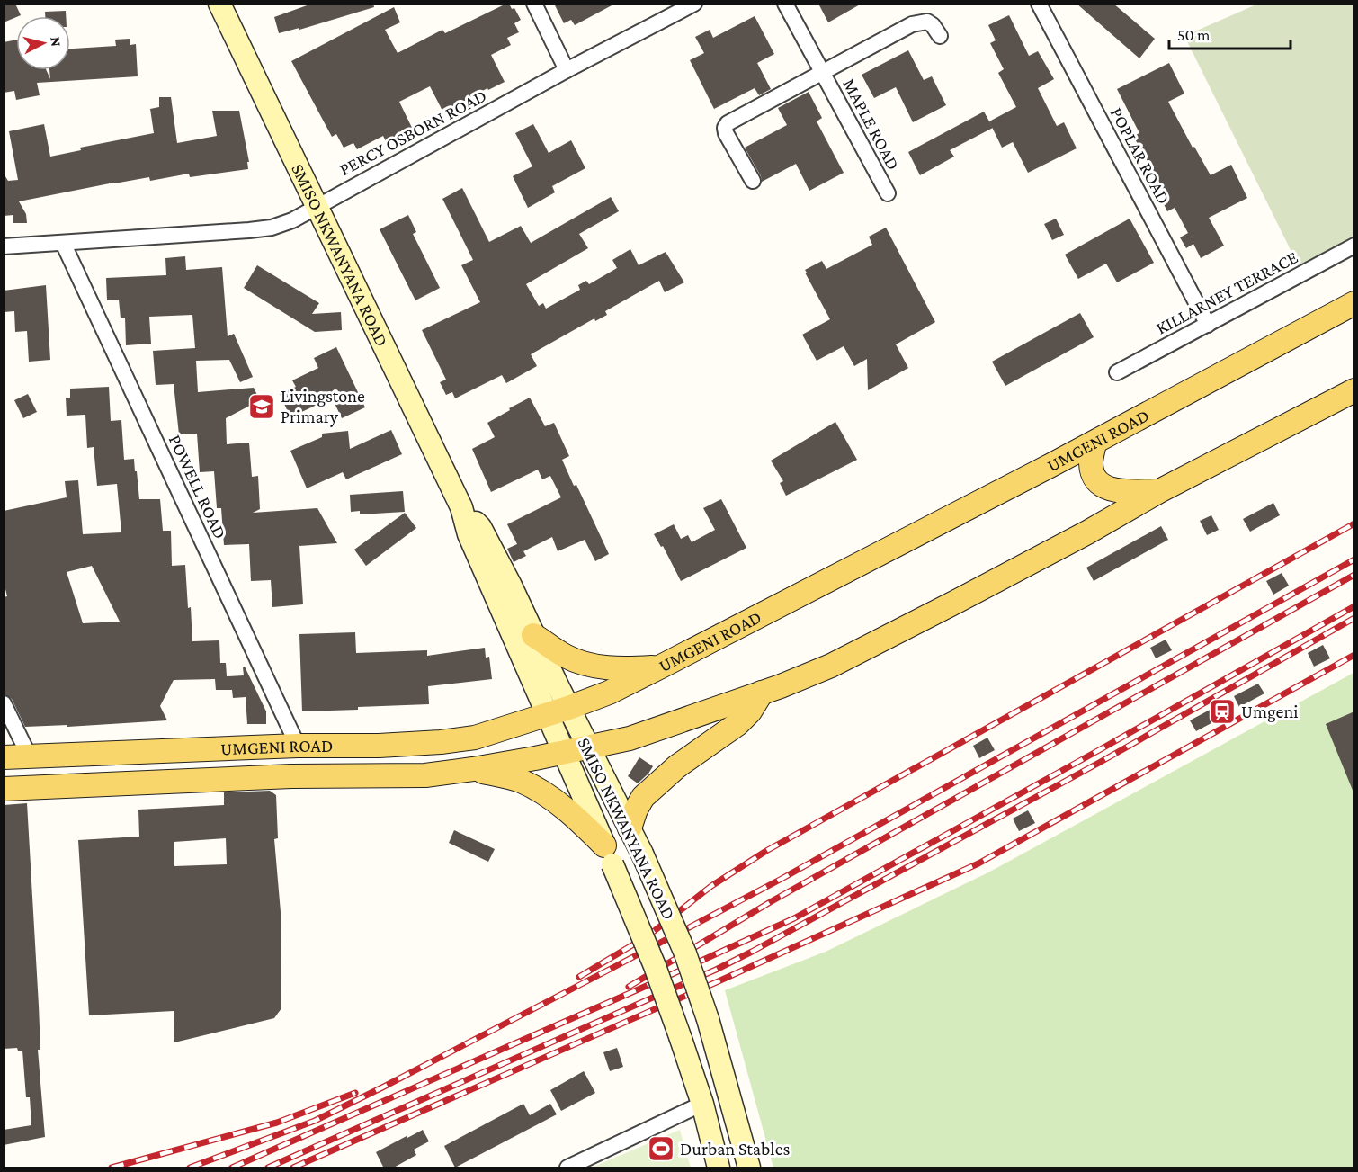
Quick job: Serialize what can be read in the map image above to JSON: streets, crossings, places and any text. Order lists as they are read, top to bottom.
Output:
{
  "streets": {
    "main road": ["UMGENI ROAD"],
    "street": [
      "MAPLE ROAD",
      "PERCY OSBORN ROAD",
      "POPLAR ROAD",
      "SMISO NKWANYANA ROAD",
      "KILLARNEY TERRACE",
      "POWELL ROAD"
    ]
  },
  "crossings": [
    ["PERCY OSBORN ROAD", "SMISO NKWANYANA ROAD"],
    ["PERCY OSBORN ROAD", "POWELL ROAD"],
    ["POPLAR ROAD", "KILLARNEY TERRACE"],
    ["SMISO NKWANYANA ROAD", "UMGENI ROAD"],
    ["UMGENI ROAD", "POWELL ROAD"]
  ],
  "places": {
    "school or university": ["Livingstone Primary"],
    "station": ["Umgeni"],
    "sports": ["Durban Stables"]
  },
  "scale_bar": "50 m",
  "north": "right"
}
